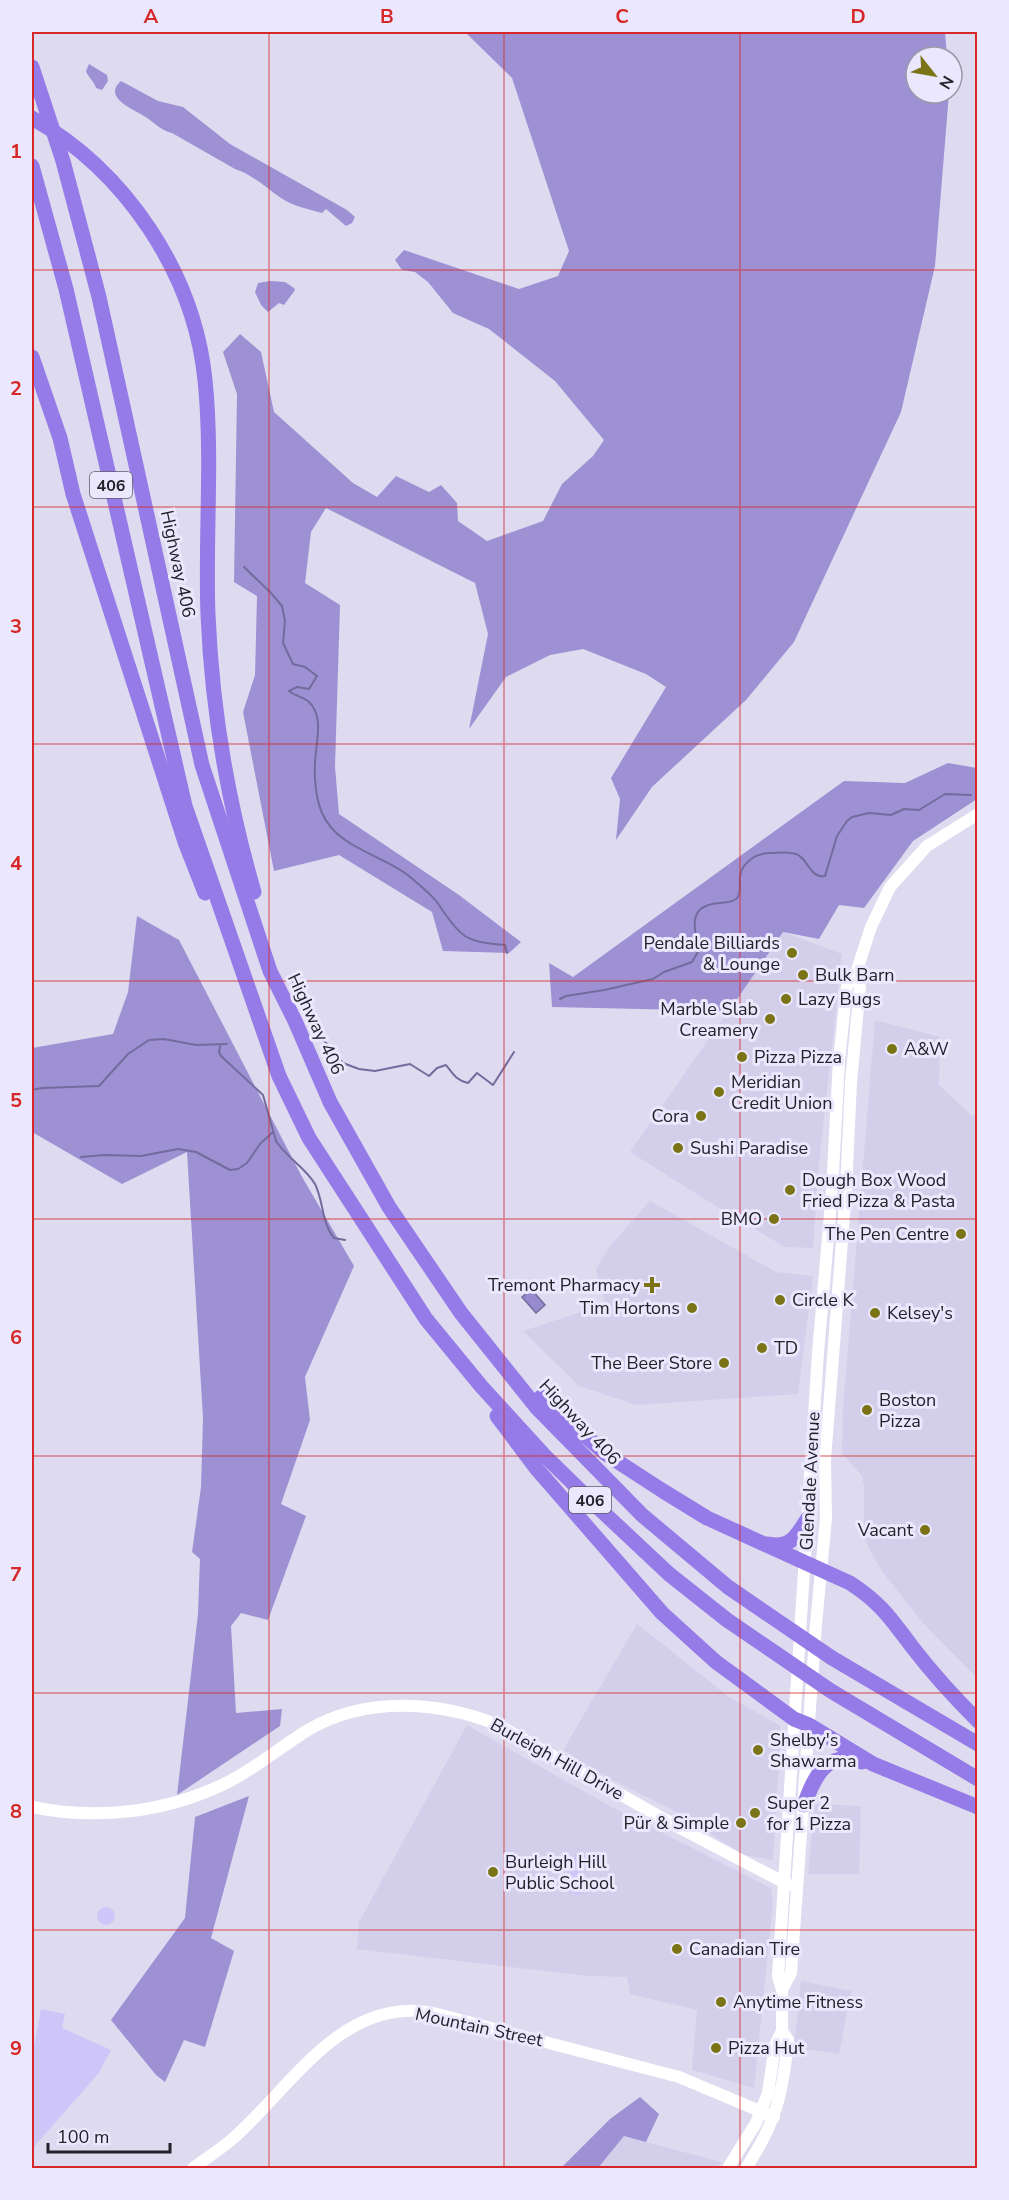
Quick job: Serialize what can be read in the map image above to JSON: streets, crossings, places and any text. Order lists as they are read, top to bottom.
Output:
{
  "streets": {
    "highway": ["406", "Highway 406"],
    "main road": ["Glendale Avenue", "Burleigh Hill Drive", "Mountain Street"]
  },
  "crossings": [
    ["Glendale Avenue", "Burleigh Hill Drive"],
    ["Glendale Avenue", "Mountain Street"]
  ],
  "places": {
    "other": [
      "Pendale Billiards & Lounge",
      "Bulk Barn",
      "Lazy Bugs",
      "Marble Slab Creamery",
      "A&W",
      "Pizza Pizza",
      "Meridian Credit Union",
      "Cora",
      "Sushi Paradise",
      "Dough Box Wood Fried Pizza & Pasta",
      "BMO",
      "The Pen Centre",
      "Circle K",
      "Tim Hortons",
      "Kelsey's",
      "TD",
      "The Beer Store",
      "Boston Pizza",
      "Vacant",
      "Shelby's Shawarma",
      "Super 2 for 1 Pizza",
      "Pür & Simple",
      "Burleigh Hill Public School",
      "Canadian Tire",
      "Anytime Fitness",
      "Pizza Hut"
    ],
    "health": ["Tremont Pharmacy"]
  },
  "scale_bar": "100 m",
  "north": "bottom right",
  "grid": {
    "columns": [
      "A",
      "B",
      "C",
      "D"
    ],
    "rows": [
      "1",
      "2",
      "3",
      "4",
      "5",
      "6",
      "7",
      "8",
      "9"
    ]
  }
}
